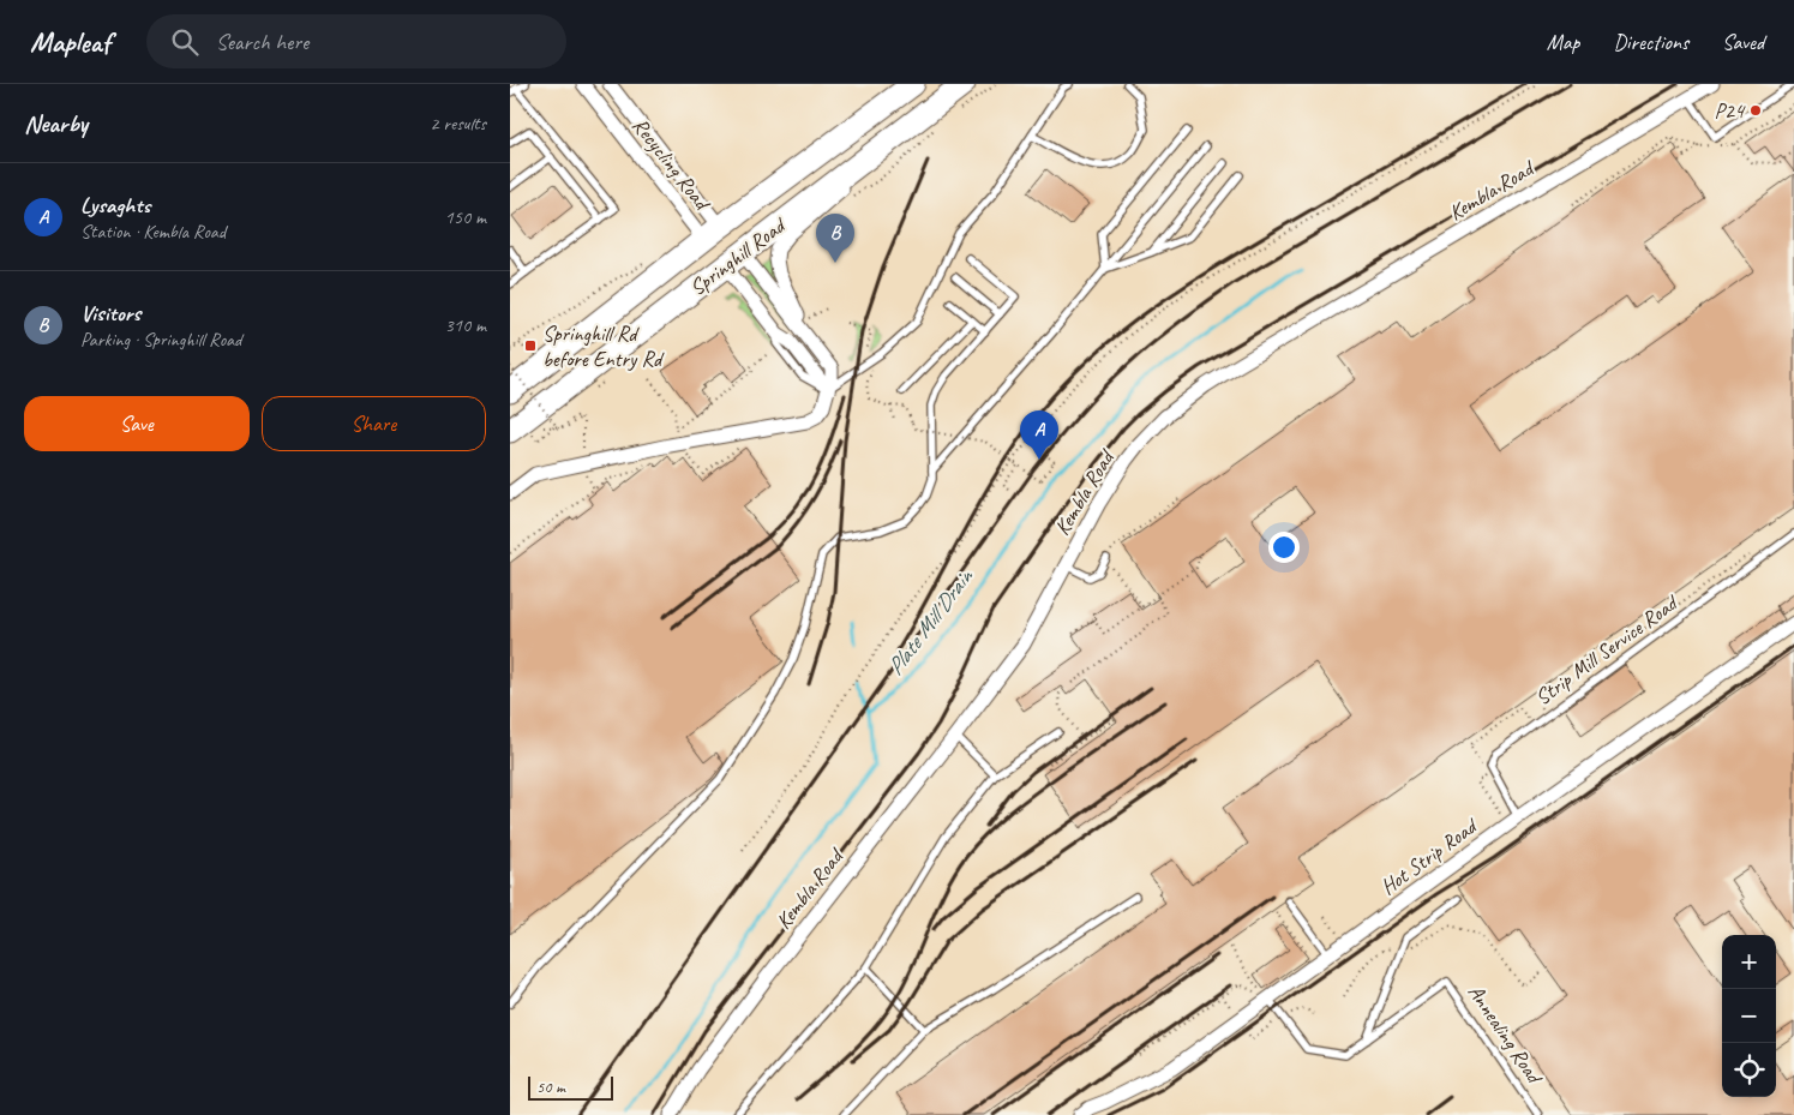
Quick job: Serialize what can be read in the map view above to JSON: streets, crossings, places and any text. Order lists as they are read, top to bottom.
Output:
{
  "streets": {
    "main road": ["Springhill Road"],
    "street": ["Recycling Road", "Kembla Road", "Hot Strip Road"],
    "lane": ["Strip Mill Service Road", "Annealing Road"]
  },
  "crossings": [
    ["Recycling Road", "Springhill Road"],
    ["Strip Mill Service Road", "Hot Strip Road"],
    ["Hot Strip Road", "Annealing Road"]
  ],
  "water": ["Plate Mill Drain"],
  "places": {
    "other": ["P24"],
    "transit": ["Springhill Rd before Entry Rd"]
  },
  "scale_bar": "50 m",
  "page": {
    "header": "Mapleaf",
    "search": "Search here",
    "nav": ["Map", "Directions", "Saved"],
    "heading": ["Nearby", "2 results"],
    "list": [
      {
        "mark": "A",
        "name": "Lysaghts",
        "note": "Station · Kembla Road",
        "value": "150 m"
      },
      {
        "mark": "B",
        "name": "Visitors",
        "note": "Parking · Springhill Road",
        "value": "310 m"
      }
    ],
    "pins": ["B", "A"],
    "buttons": ["Save", "Share"],
    "map_buttons": ["+", "−"],
    "scale": "50 m"
  }
}
